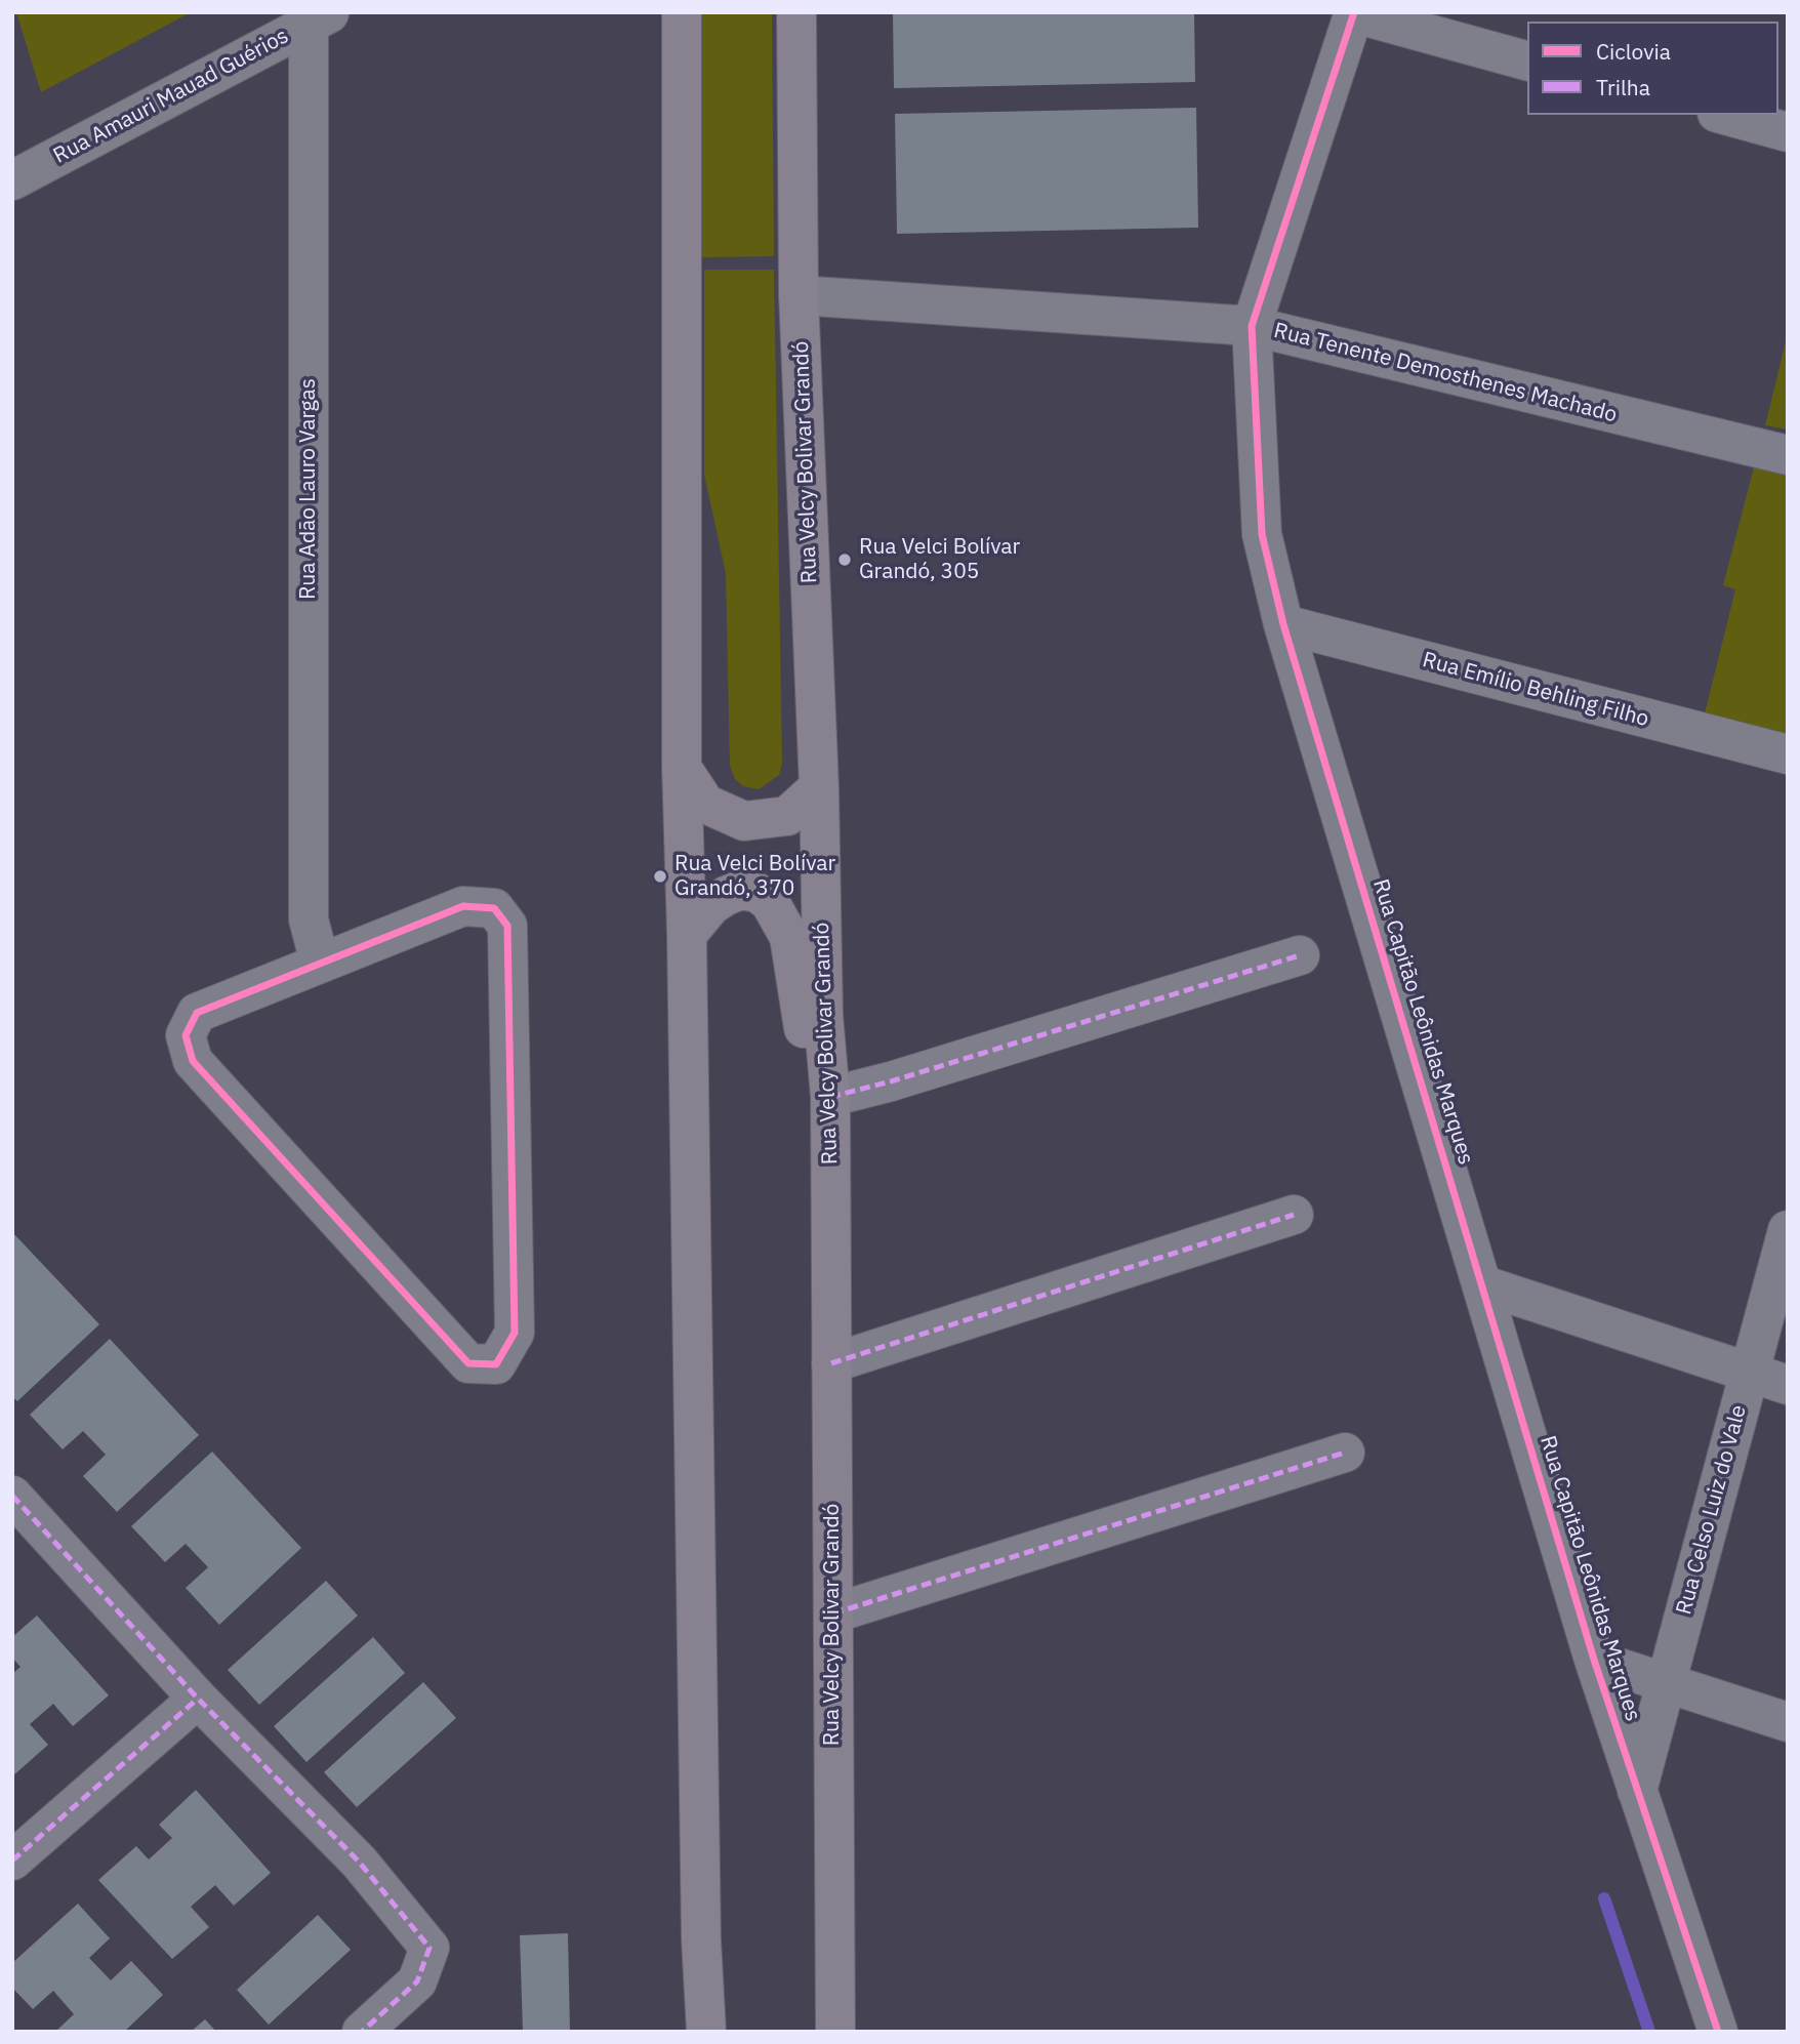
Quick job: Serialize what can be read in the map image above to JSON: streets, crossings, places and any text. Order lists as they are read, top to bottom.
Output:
{
  "streets": {
    "main road": ["Rua Velcy Bolivar Grandó"],
    "street": [
      "Rua Amauri Mauad Guérios",
      "Rua Tenente Demosthenes Machado",
      "Rua Adão Lauro Vargas",
      "Rua Emílio Behling Filho",
      "Rua Capitão Leônidas Marques",
      "Rua Celso Luiz do Vale"
    ]
  },
  "crossings": [
    ["Rua Amauri Mauad Guérios", "Rua Adão Lauro Vargas"],
    ["Rua Tenente Demosthenes Machado", "Rua Velcy Bolivar Grandó"],
    ["Rua Tenente Demosthenes Machado", "Rua Capitão Leônidas Marques"],
    ["Rua Emílio Behling Filho", "Rua Capitão Leônidas Marques"],
    ["Rua Capitão Leônidas Marques", "Rua Celso Luiz do Vale"]
  ],
  "places": ["Rua Velci Bolívar Grandó, 305", "Rua Velci Bolívar Grandó, 370"],
  "legend": ["Ciclovia", "Trilha"]
}
